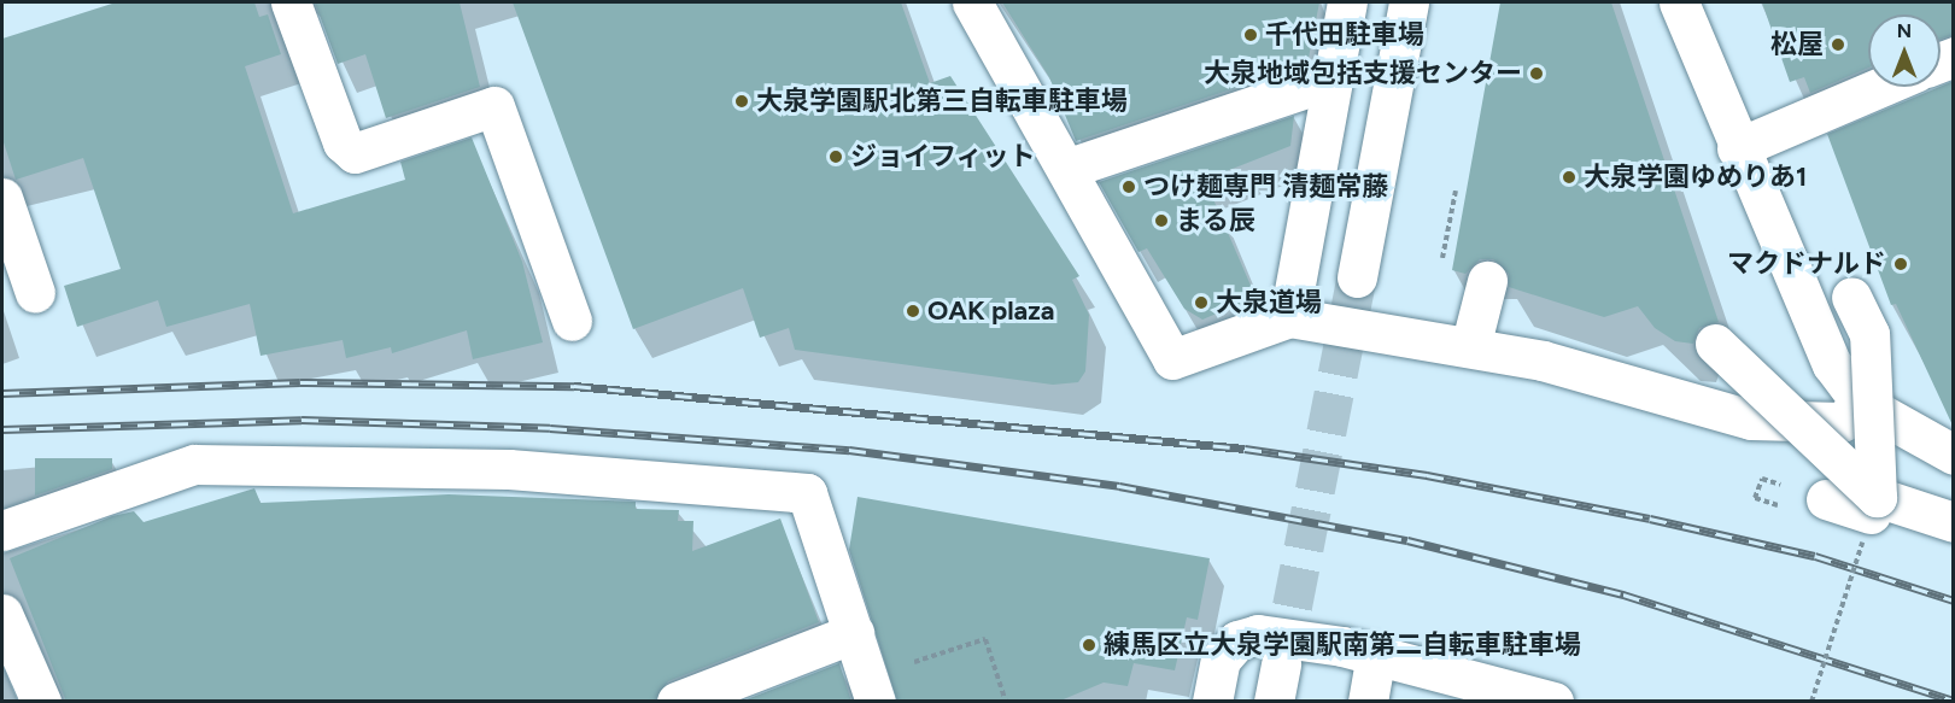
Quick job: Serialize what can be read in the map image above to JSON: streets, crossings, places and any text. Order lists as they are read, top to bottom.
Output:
{
  "places": [
    "千代田駐車場",
    "松屋",
    "大泉地域包括支援センター",
    "大泉学園駅北第三自転車駐車場",
    "ジョイフィット",
    "大泉学園ゆめりあ1",
    "つけ麺専門 清麺常藤",
    "まる辰",
    "マクドナルド",
    "大泉道場",
    "OAK plaza",
    "練馬区立大泉学園駅南第二自転車駐車場"
  ],
  "north": "top"
}
